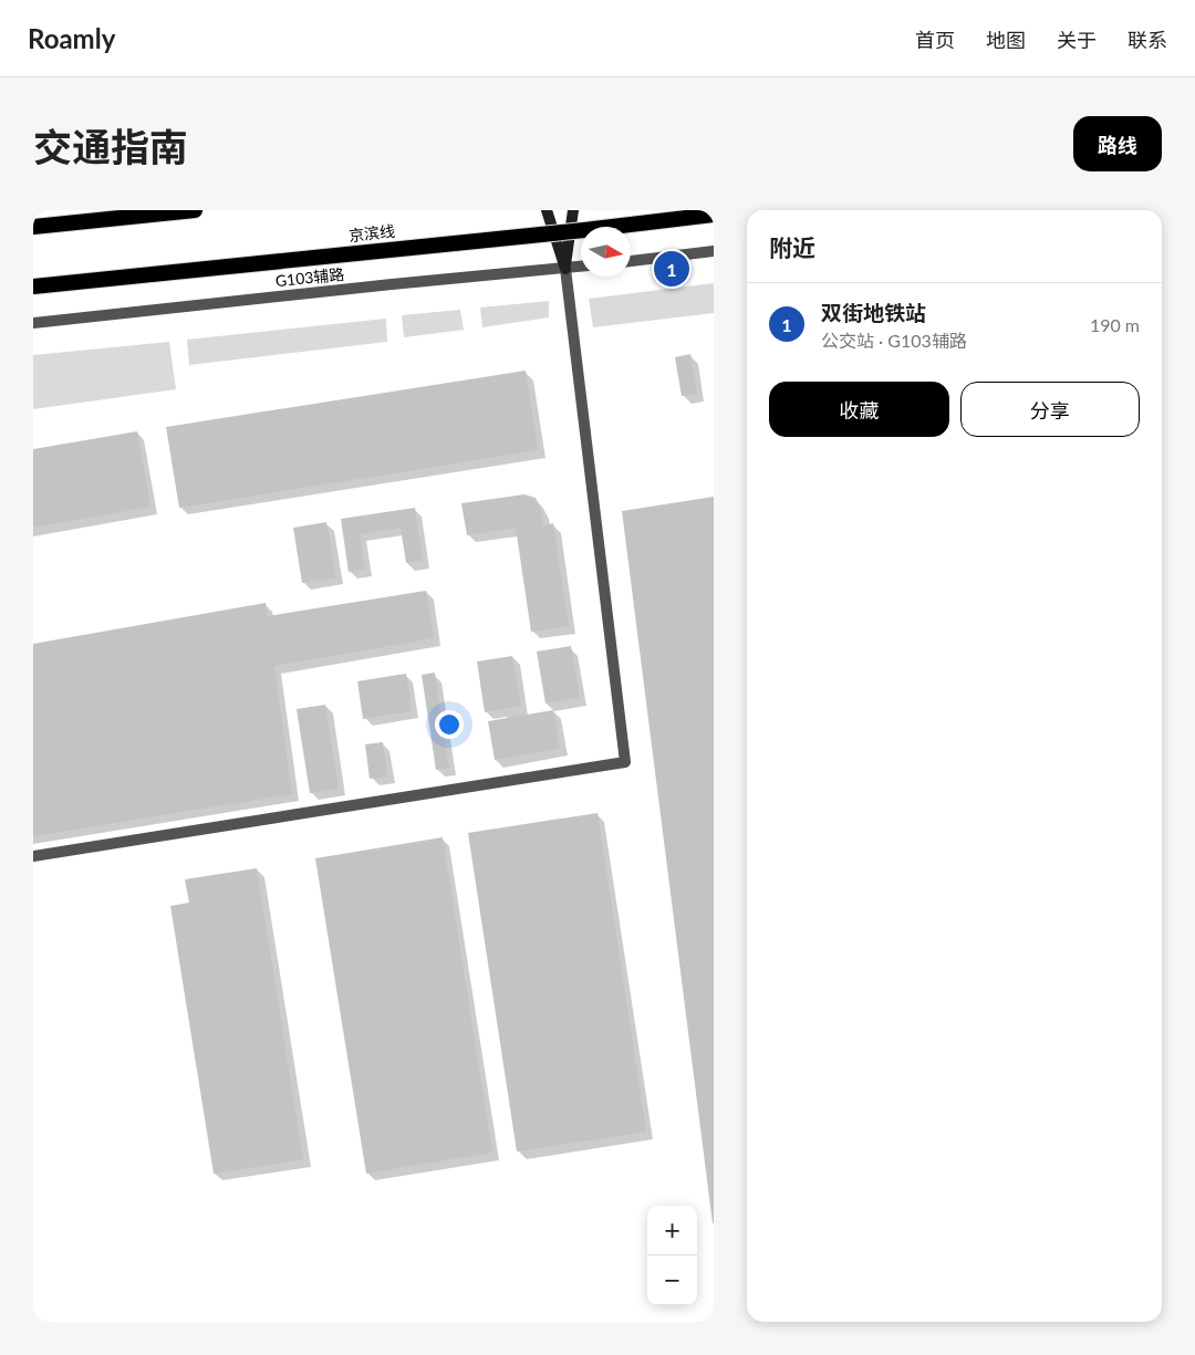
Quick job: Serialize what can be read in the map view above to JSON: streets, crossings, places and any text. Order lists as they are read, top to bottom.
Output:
{
  "streets": {
    "highway": ["京滨线"],
    "street": ["G103辅路"]
  },
  "north": "right",
  "page": {
    "header": "Roamly",
    "nav": [
      "首页",
      "地图",
      "关于",
      "联系"
    ],
    "title": "交通指南",
    "buttons": [
      "路线",
      ["收藏", "分享"]
    ],
    "heading": "附近",
    "pins": "1",
    "list": [
      {
        "mark": "1",
        "name": "双街地铁站",
        "note": "公交站 · G103辅路",
        "value": "190 m"
      }
    ],
    "map_buttons": ["+", "−"]
  }
}
